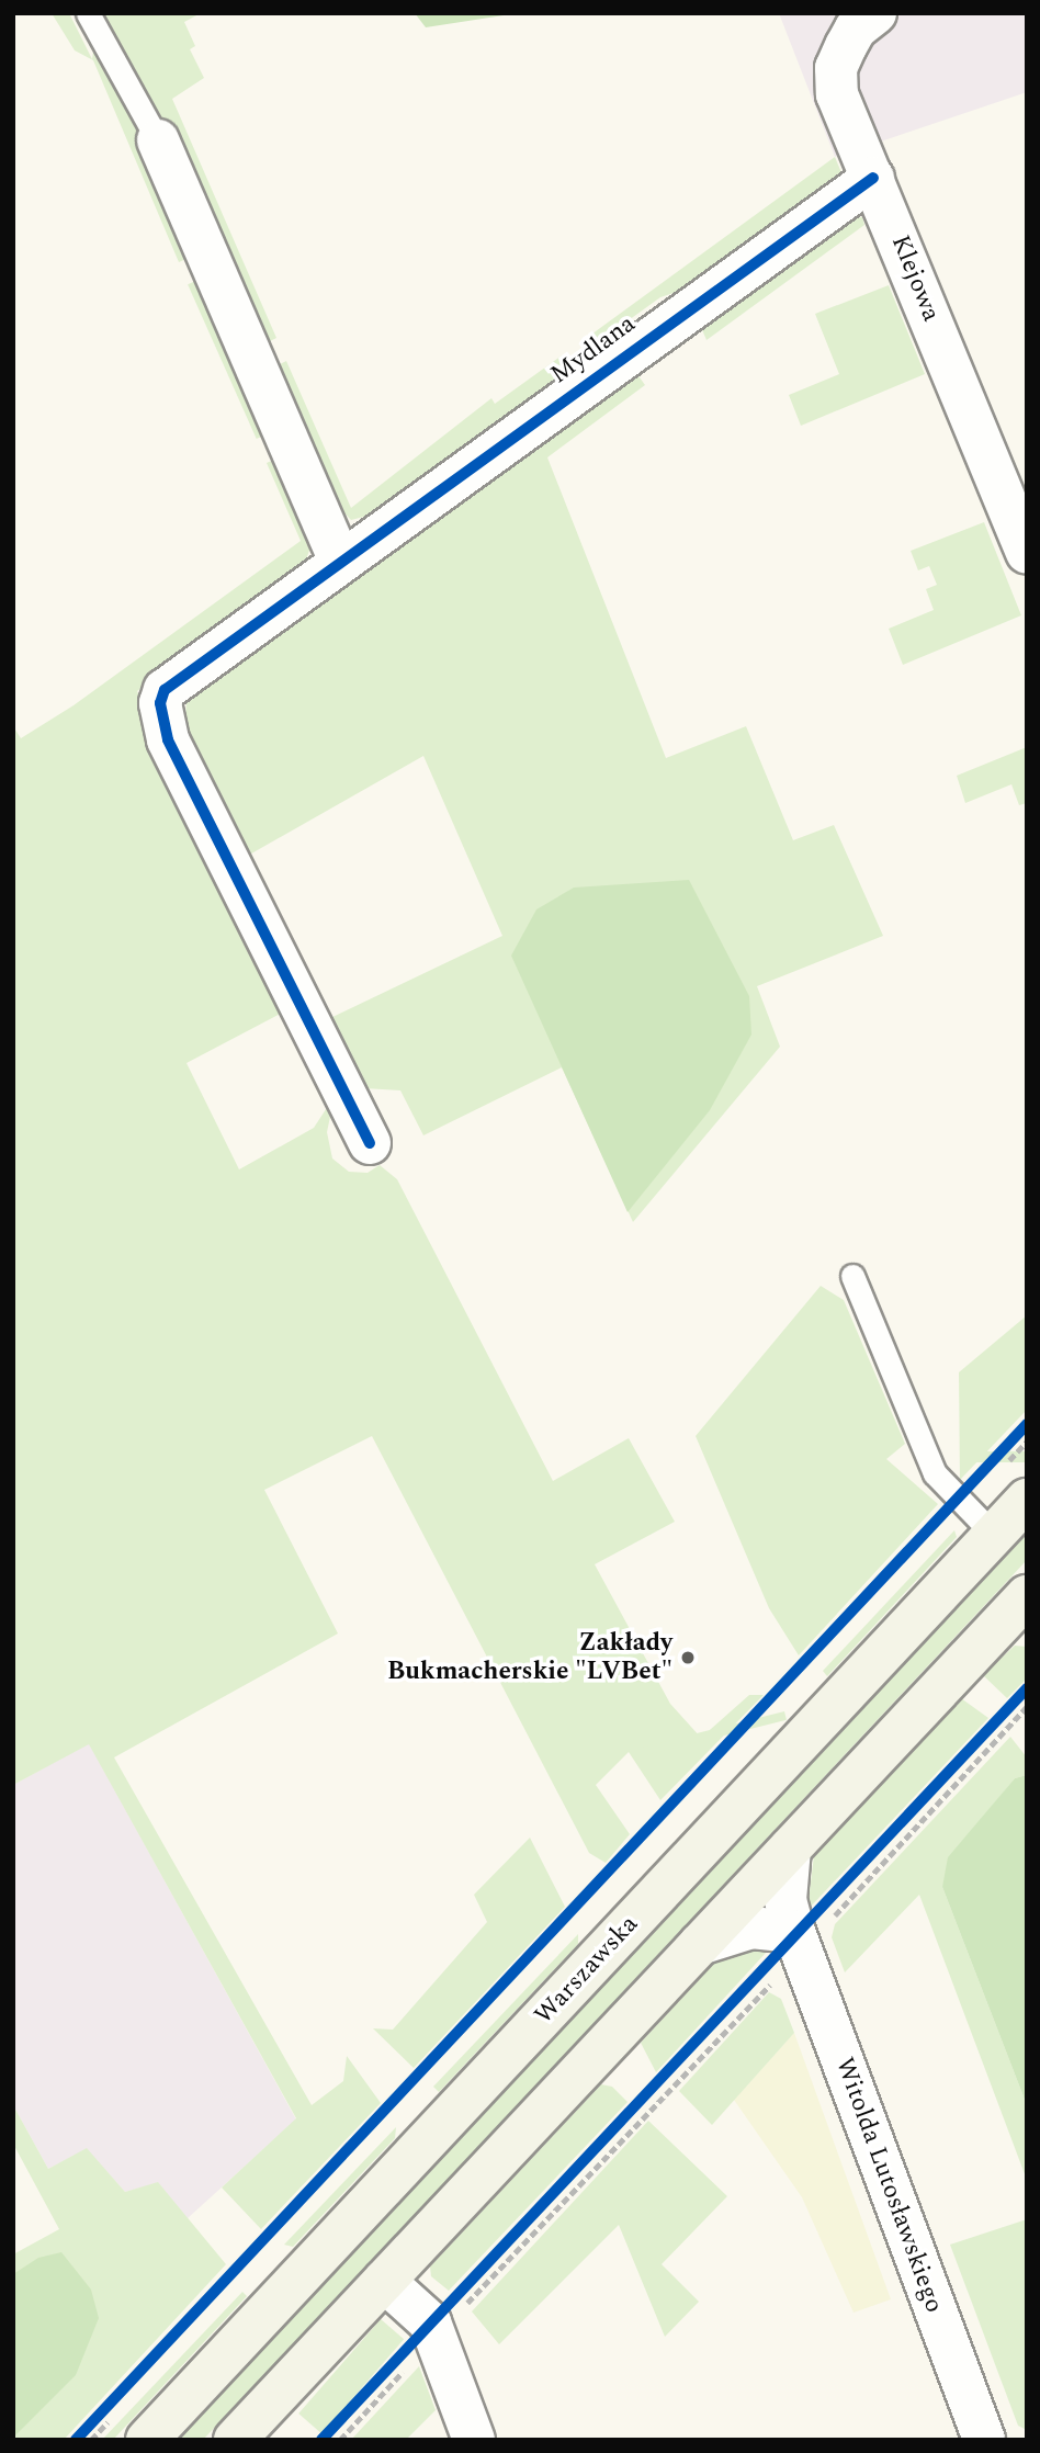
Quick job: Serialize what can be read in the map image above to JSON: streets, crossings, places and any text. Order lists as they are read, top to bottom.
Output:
{
  "streets": {
    "main road": ["Warszawska"],
    "street": ["Klejowa", "Mydlana", "Witolda Lutosławskiego"]
  },
  "crossings": [
    ["Klejowa", "Mydlana"]
  ],
  "places": ["Zakłady Bukmacherskie \"LVBet\""]
}
